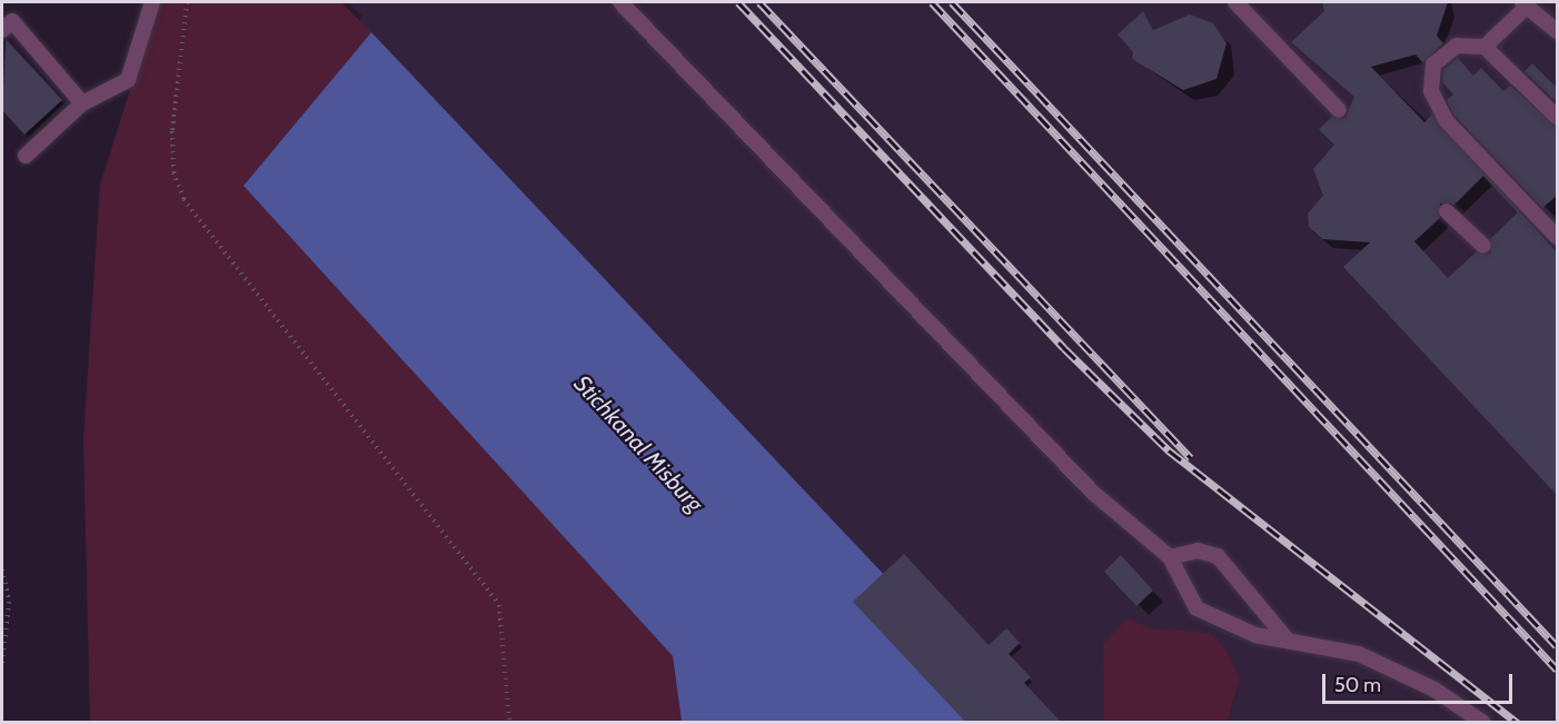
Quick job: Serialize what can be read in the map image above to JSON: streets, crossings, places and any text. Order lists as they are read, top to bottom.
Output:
{
  "water": ["Stichkanal Misburg"],
  "scale_bar": "50 m"
}
